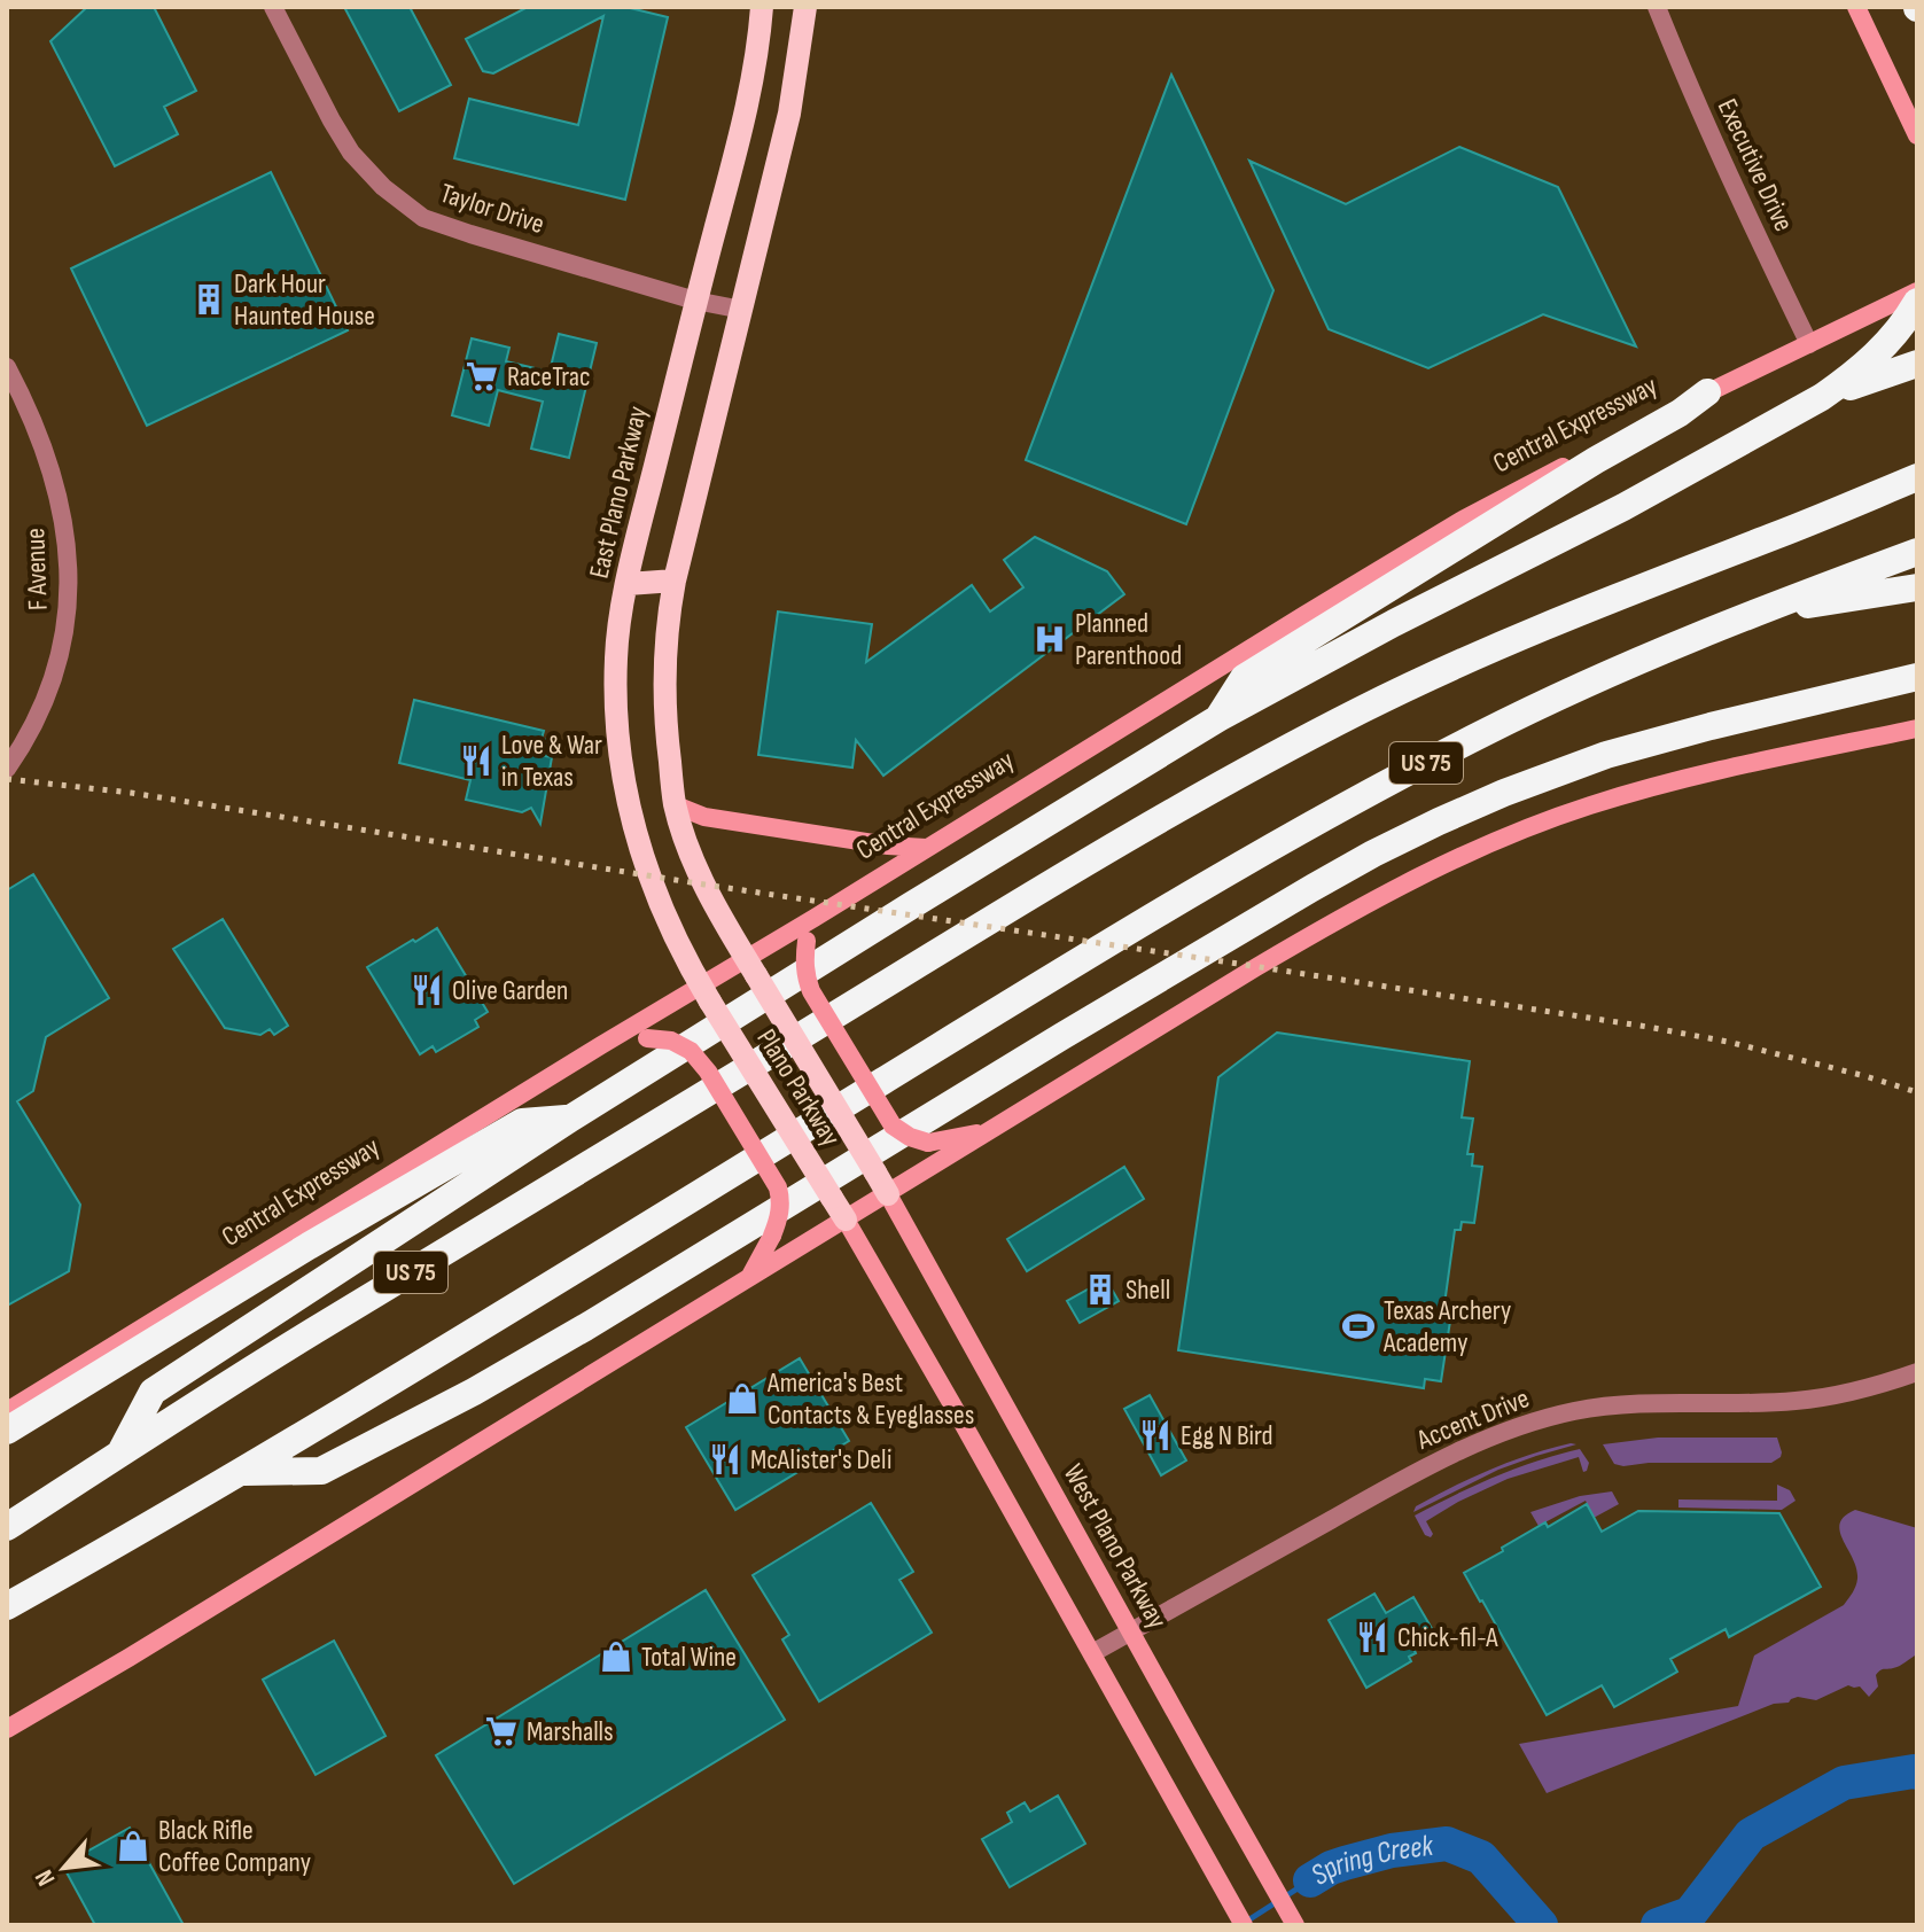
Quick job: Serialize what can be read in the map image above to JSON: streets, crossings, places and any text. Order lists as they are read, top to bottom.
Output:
{
  "streets": {
    "highway": ["US 75"],
    "main road": [
      "Central Expressway",
      "East Plano Parkway",
      "Plano Parkway",
      "West Plano Parkway"
    ],
    "street": [
      "Executive Drive",
      "Taylor Drive",
      "F Avenue",
      "Accent Drive"
    ]
  },
  "crossings": [
    ["Executive Drive", "Central Expressway"],
    ["Taylor Drive", "East Plano Parkway"],
    ["Central Expressway", "East Plano Parkway"],
    ["Central Expressway", "Plano Parkway"],
    ["East Plano Parkway", "Plano Parkway"],
    ["Plano Parkway", "West Plano Parkway"],
    ["Accent Drive", "West Plano Parkway"]
  ],
  "water": ["Spring Creek"],
  "places": {
    "building": ["Dark Hour Haunted House", "Shell"],
    "supermarket": ["RaceTrac", "Marshalls"],
    "hospital": ["Planned Parenthood"],
    "restaurant": [
      "Love & War in Texas",
      "Olive Garden",
      "Egg N Bird",
      "McAlister's Deli",
      "Chick-fil-A"
    ],
    "sports": ["Texas Archery Academy"],
    "shop": ["America's Best Contacts & Eyeglasses", "Total Wine", "Black Rifle Coffee Company"]
  },
  "north": "bottom left"
}
